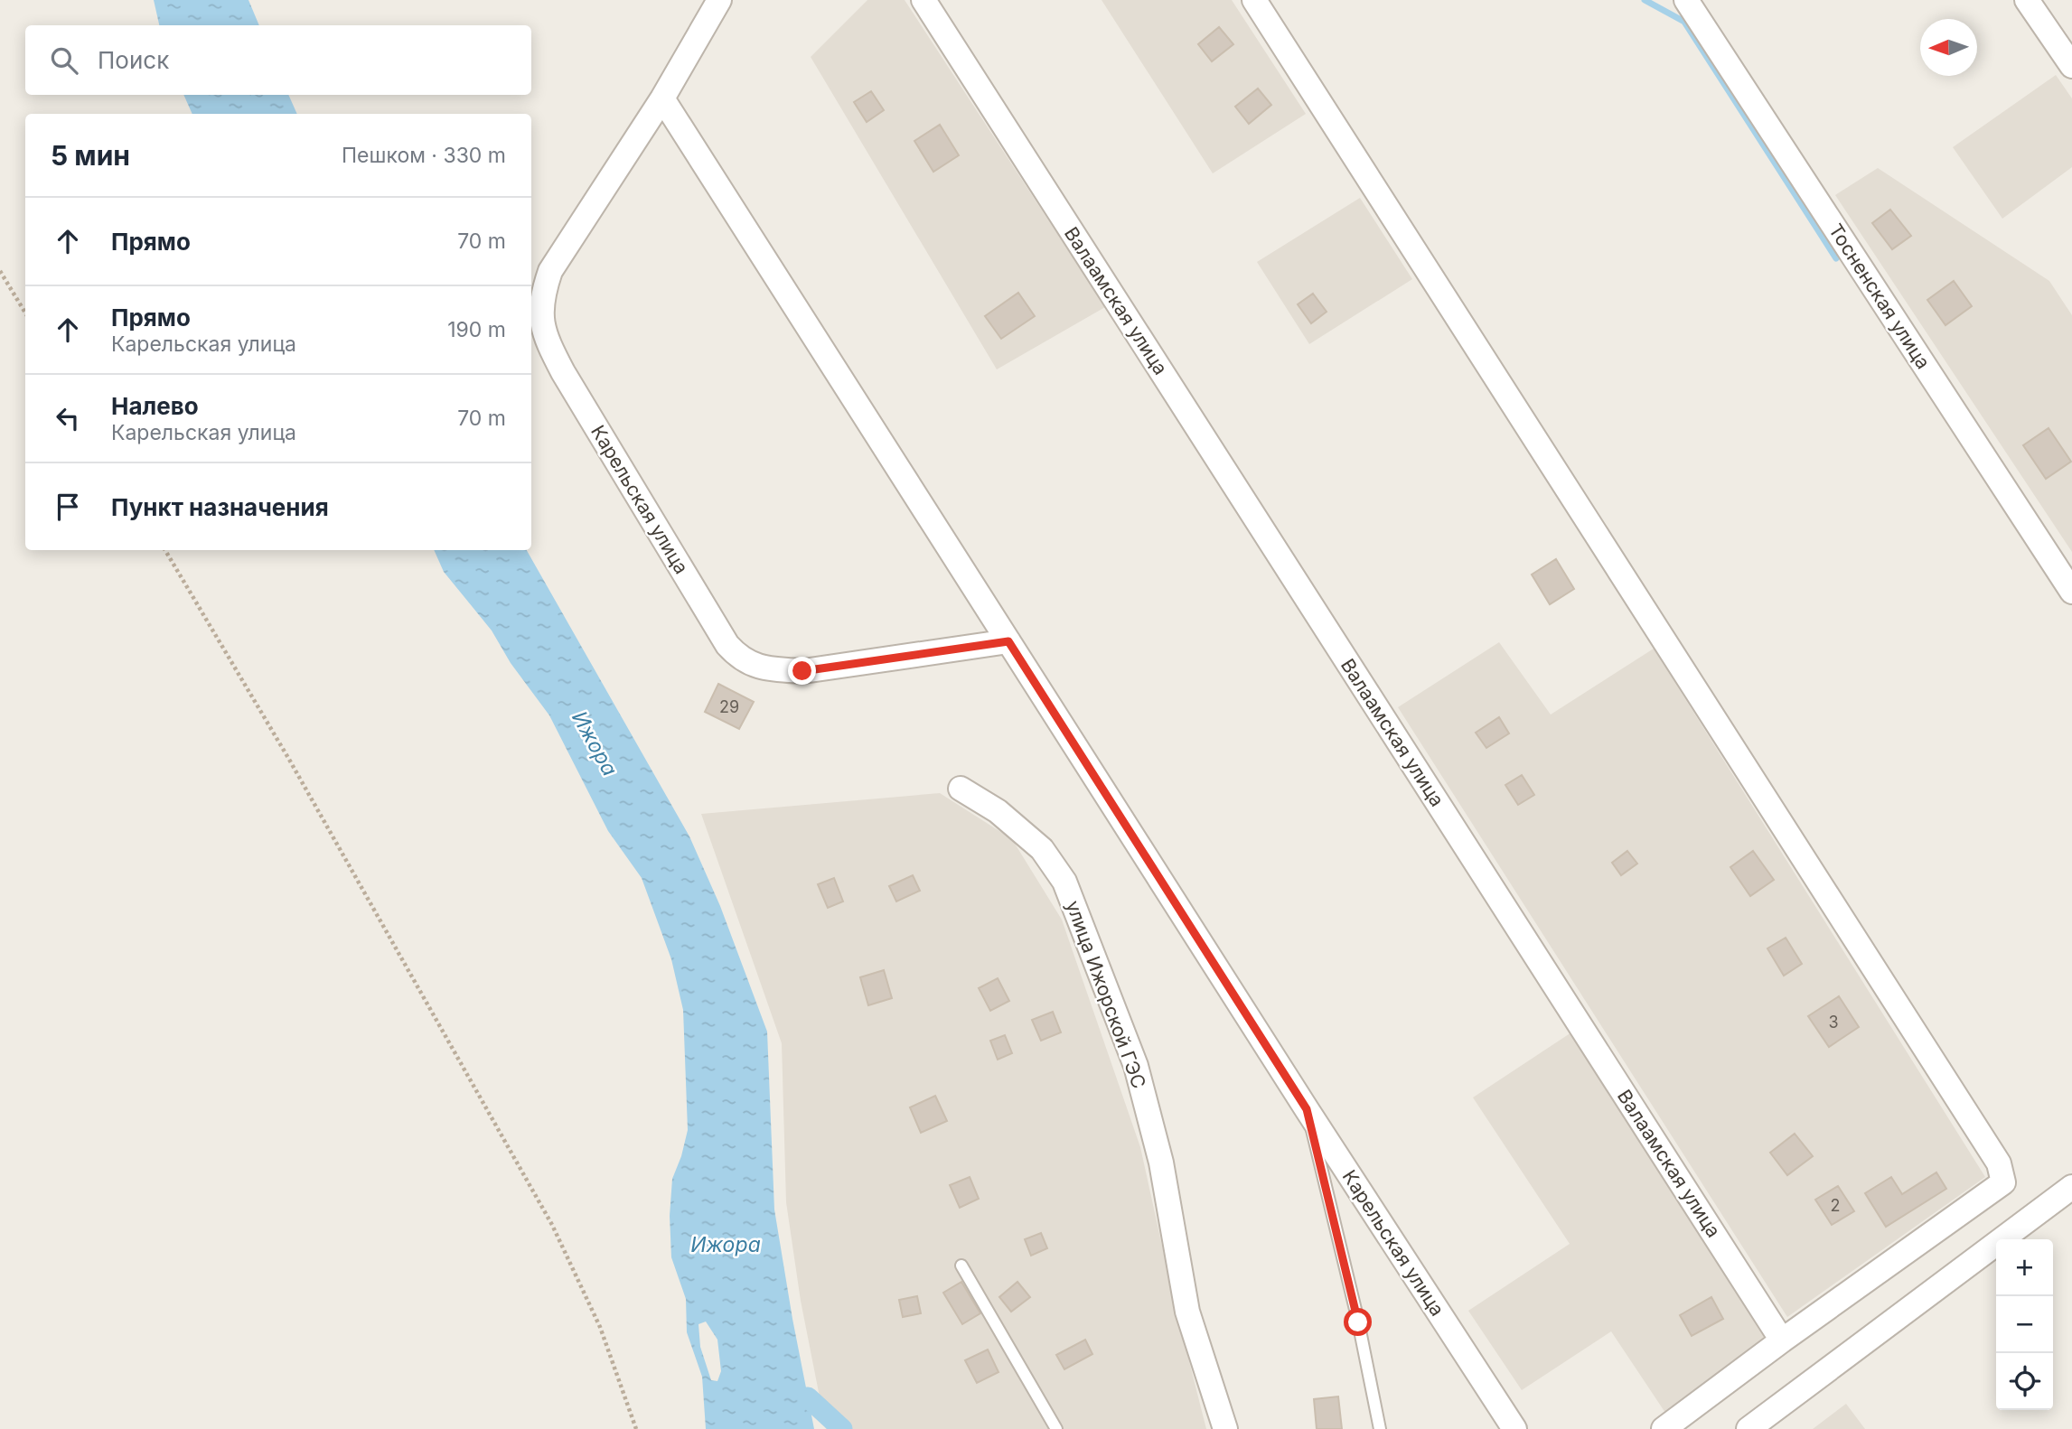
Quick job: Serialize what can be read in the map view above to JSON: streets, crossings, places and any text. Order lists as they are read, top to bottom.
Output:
{
  "streets": {
    "street": [
      "Тосненская улица",
      "Валаамская улица",
      "Карельская улица",
      "улица Ижорской ГЭС"
    ]
  },
  "water": ["Ижора"],
  "house_numbers": ["29", "3", "2"],
  "north": "left",
  "page": {
    "search": "Поиск",
    "heading": ["5 мин", "Пешком · 330 m"],
    "list": [
      ["Прямо", "70 m"],
      ["Прямо", "Карельская улица", "190 m"],
      ["Налево", "Карельская улица", "70 m"],
      "Пункт назначения"
    ],
    "map_buttons": ["+", "−"]
  }
}
